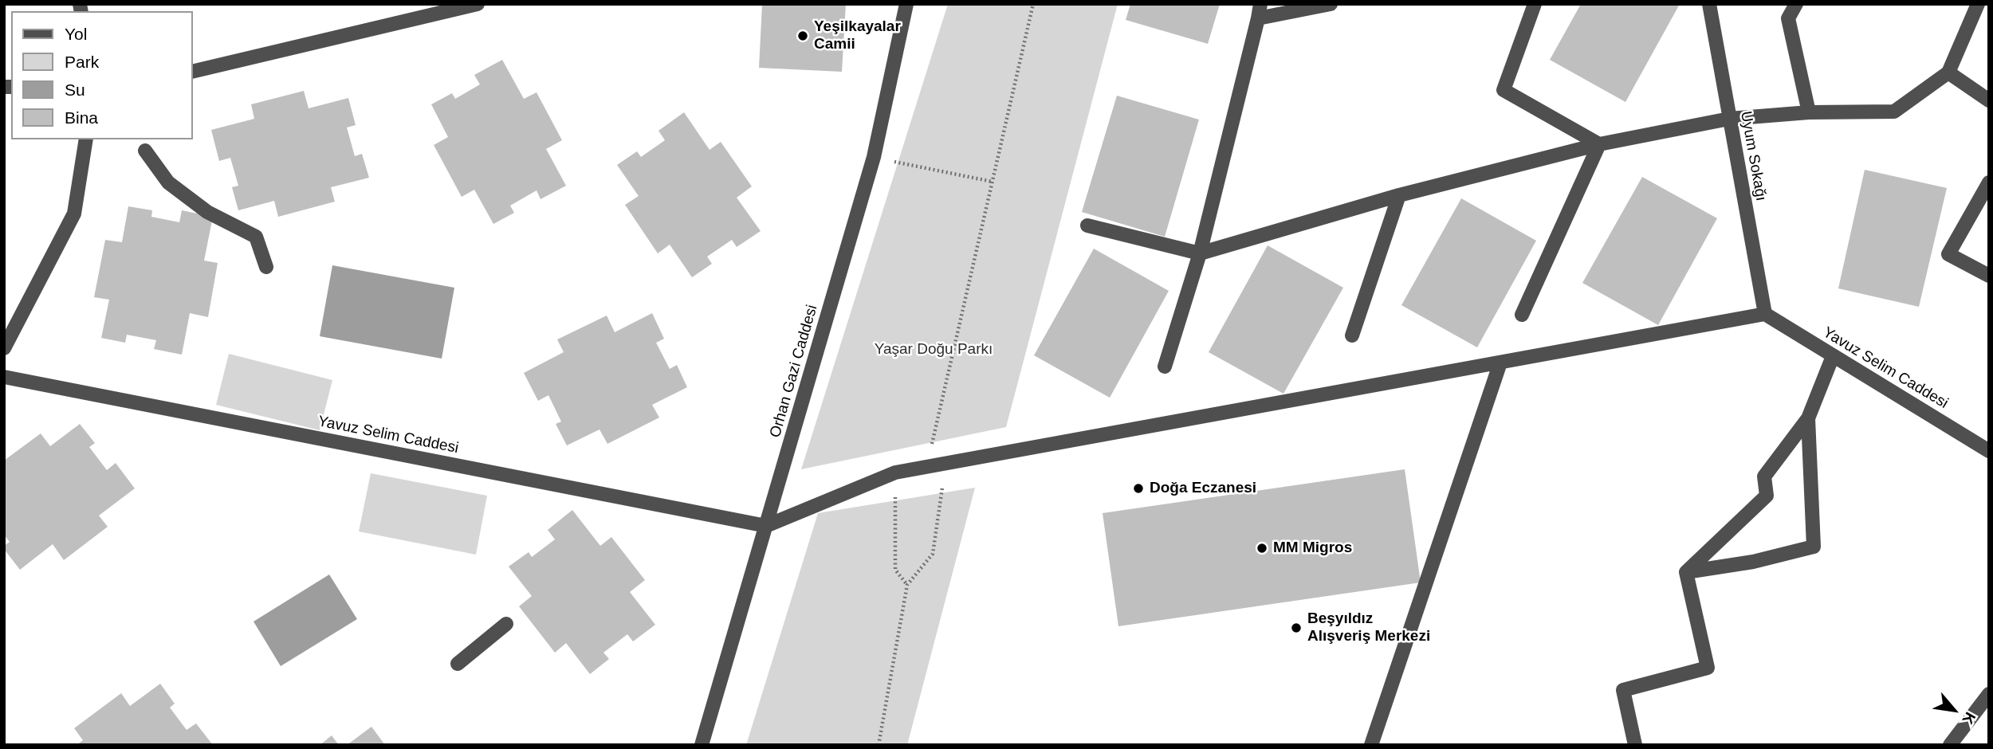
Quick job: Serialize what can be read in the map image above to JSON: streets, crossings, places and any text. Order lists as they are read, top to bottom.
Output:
{
  "streets": {
    "street": ["Uyum Sokağı", "Yavuz Selim Caddesi", "Orhan Gazi Caddesi"]
  },
  "crossings": [
    ["Uyum Sokağı", "Yavuz Selim Caddesi"],
    ["Yavuz Selim Caddesi", "Orhan Gazi Caddesi"]
  ],
  "parks": ["Yaşar Doğu Parkı"],
  "places": [
    "Yeşilkayalar Camii",
    "Doğa Eczanesi",
    "MM Migros",
    "Beşyıldız Alışveriş Merkezi"
  ],
  "legend": [
    "Yol",
    "Park",
    "Su",
    "Bina"
  ],
  "north": "bottom right"
}
